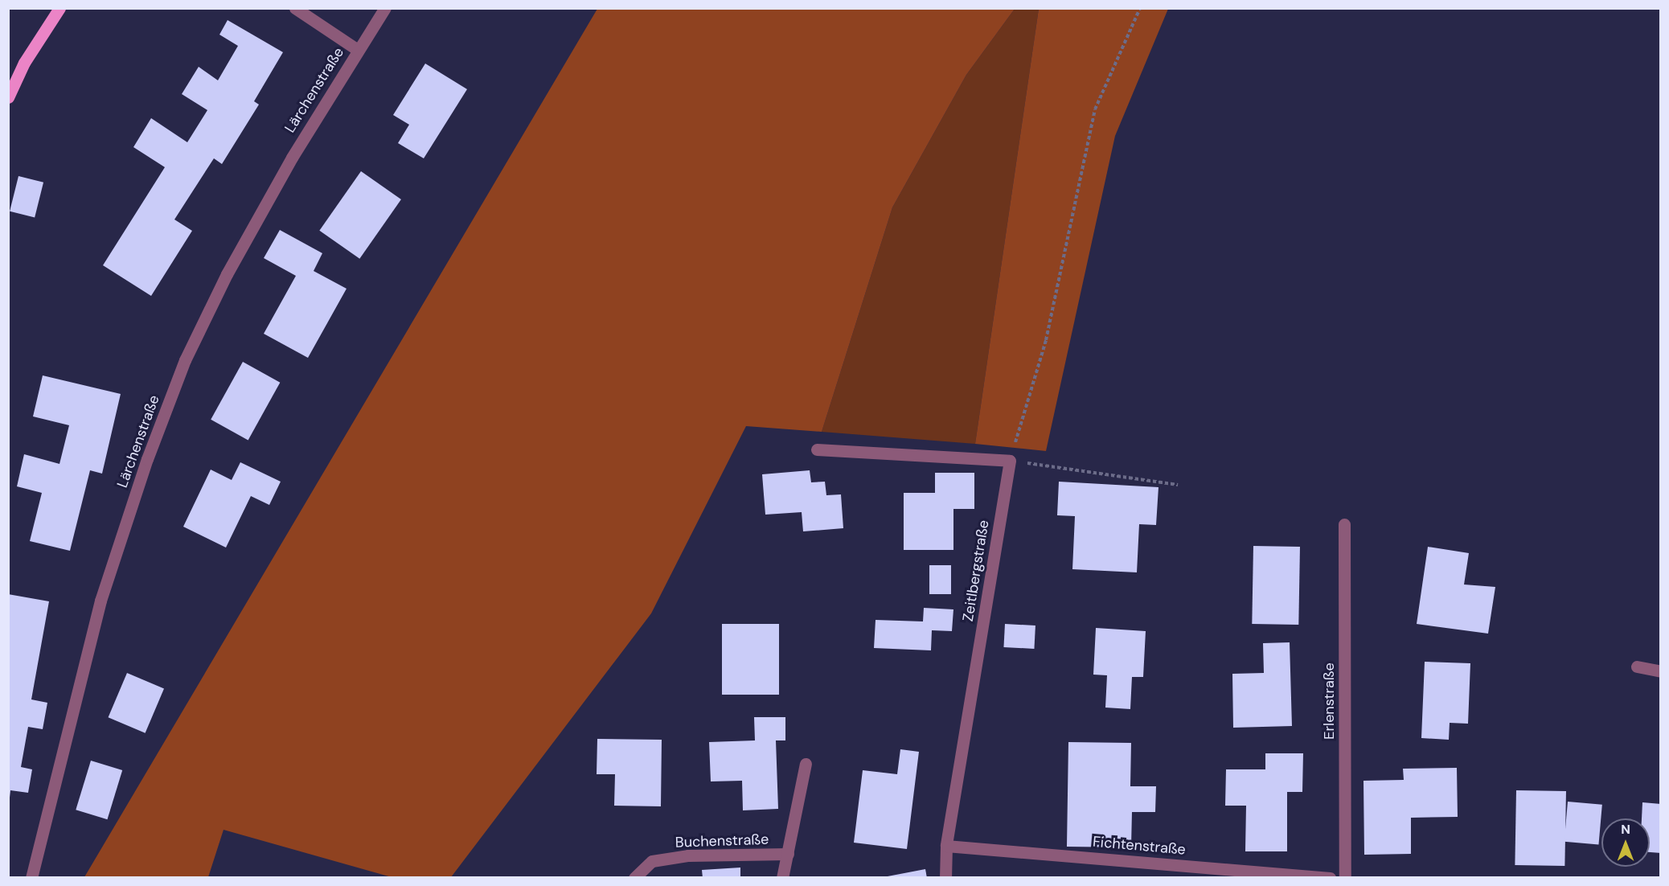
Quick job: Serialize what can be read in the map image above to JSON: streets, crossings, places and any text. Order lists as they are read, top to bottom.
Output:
{
  "streets": {
    "street": [
      "Lärchenstraße",
      "Zeitlbergstraße",
      "Erlenstraße",
      "Buchenstraße",
      "Fichtenstraße"
    ]
  },
  "crossings": [
    ["Zeitlbergstraße", "Fichtenstraße"]
  ],
  "north": "top"
}
